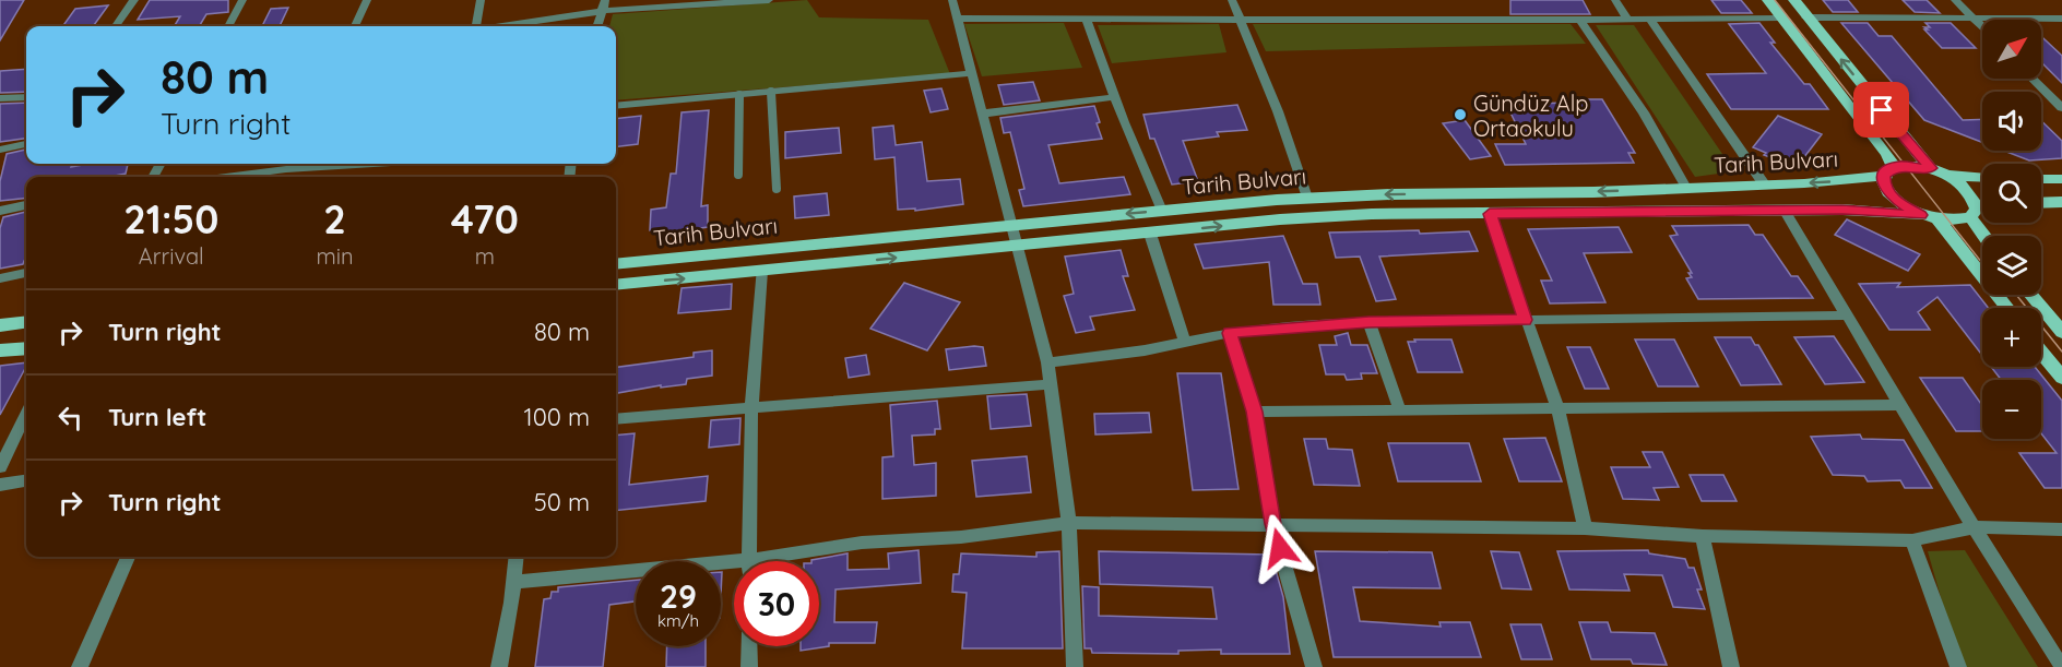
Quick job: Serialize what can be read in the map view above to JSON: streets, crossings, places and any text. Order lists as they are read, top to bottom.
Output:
{
  "streets": {
    "main road": ["Tarih Bulvarı"]
  },
  "places": ["Gündüz Alp Ortaokulu"],
  "north": "top right",
  "page": {
    "map_buttons": ["+", "−"],
    "turn": ["80 m", "Turn right"],
    "eta": [
      "21:50",
      "Arrival",
      "2",
      "min",
      "470",
      "m"
    ],
    "list": [
      {
        "name": "Turn right",
        "value": "80 m"
      },
      {
        "name": "Turn left",
        "value": "100 m"
      },
      {
        "name": "Turn right",
        "value": "50 m"
      }
    ],
    "speed": "29 km/h",
    "limit": "30"
  }
}
